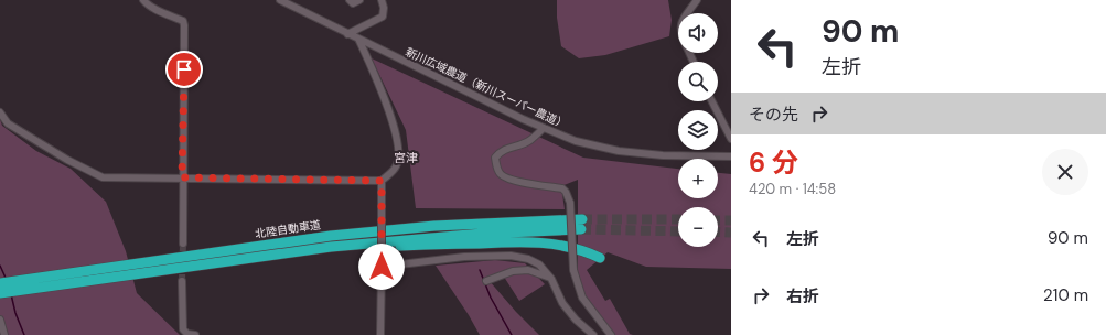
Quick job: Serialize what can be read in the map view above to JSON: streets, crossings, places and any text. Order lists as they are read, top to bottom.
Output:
{
  "streets": {
    "highway": ["北陸自動車道"],
    "street": ["新川広域農道（新川スーパー農道）"]
  },
  "districts": ["宮津"],
  "page": {
    "turn": ["90 m", "左折"],
    "map_buttons": ["+", "−"],
    "then": "その先",
    "heading": ["6 分", "420 m · 14:58"],
    "list": [
      {
        "name": "左折",
        "value": "90 m"
      },
      {
        "name": "右折",
        "value": "210 m"
      }
    ]
  }
}
